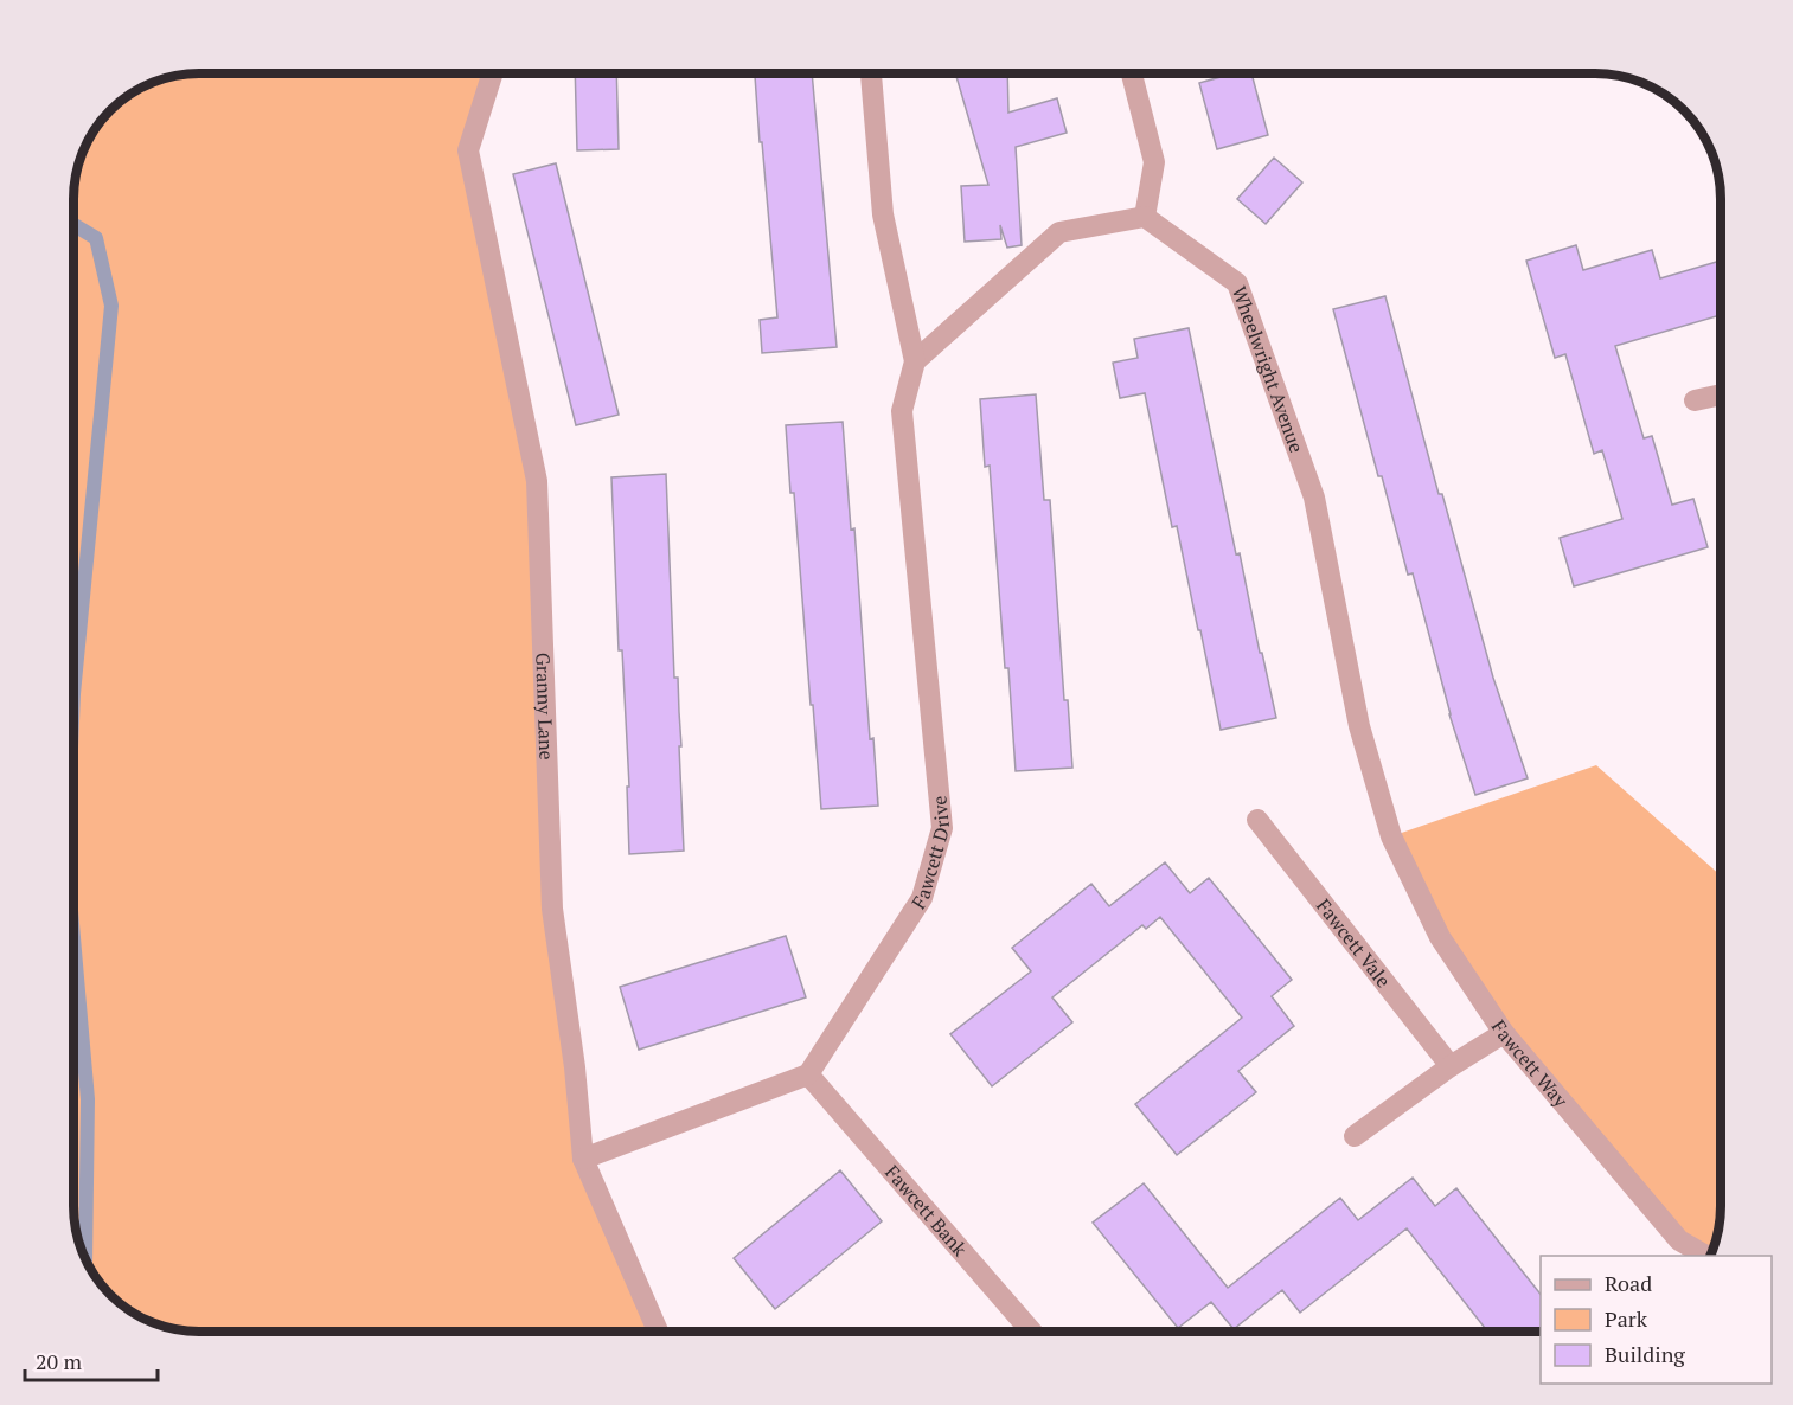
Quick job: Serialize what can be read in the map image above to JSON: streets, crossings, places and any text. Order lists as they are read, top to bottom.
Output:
{
  "streets": {
    "street": [
      "Wheelwright Avenue",
      "Granny Lane",
      "Fawcett Drive",
      "Fawcett Vale",
      "Fawcett Way",
      "Fawcett Bank"
    ]
  },
  "crossings": [
    ["Wheelwright Avenue", "Fawcett Way"],
    ["Fawcett Drive", "Fawcett Bank"]
  ],
  "legend": ["Road", "Park", "Building"],
  "scale_bar": "20 m"
}
